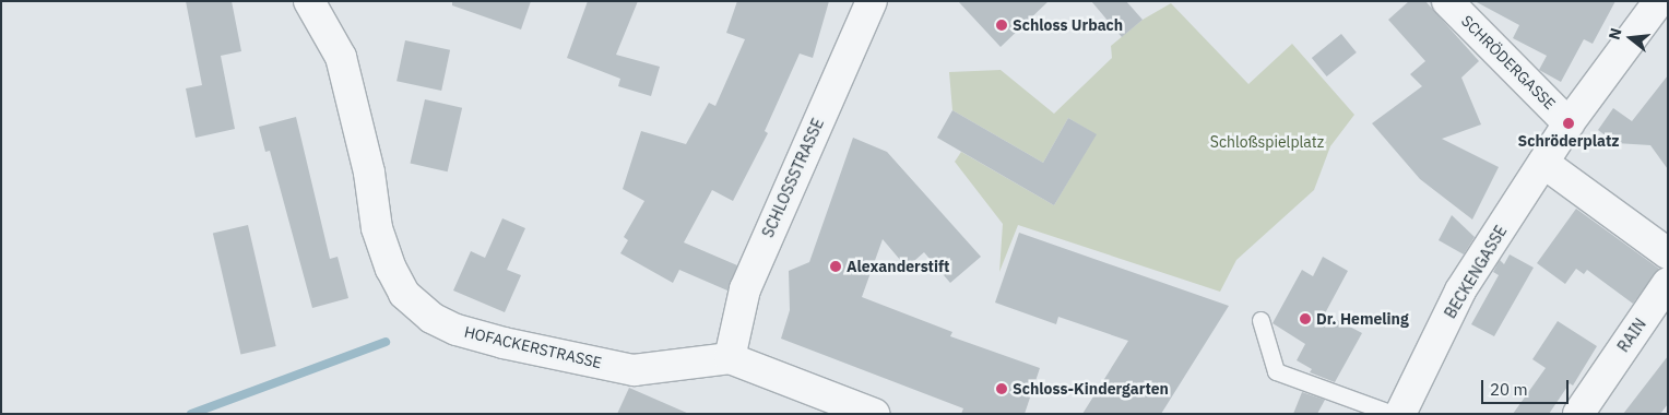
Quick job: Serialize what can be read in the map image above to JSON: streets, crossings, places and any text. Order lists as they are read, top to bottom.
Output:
{
  "streets": {
    "street": [
      "SCHRÖDERGASSE",
      "SCHLOSSSTRASSE",
      "BECKENGASSE",
      "RAIN",
      "HOFACKERSTRASSE"
    ]
  },
  "crossings": [
    ["SCHRÖDERGASSE", "BECKENGASSE"],
    ["SCHLOSSSTRASSE", "HOFACKERSTRASSE"]
  ],
  "parks": ["Schloßspielplatz"],
  "places": [
    "Schloss Urbach",
    "Schröderplatz",
    "Alexanderstift",
    "Dr. Hemeling",
    "Schloss-Kindergarten"
  ],
  "scale_bar": "20 m",
  "north": "left"
}
